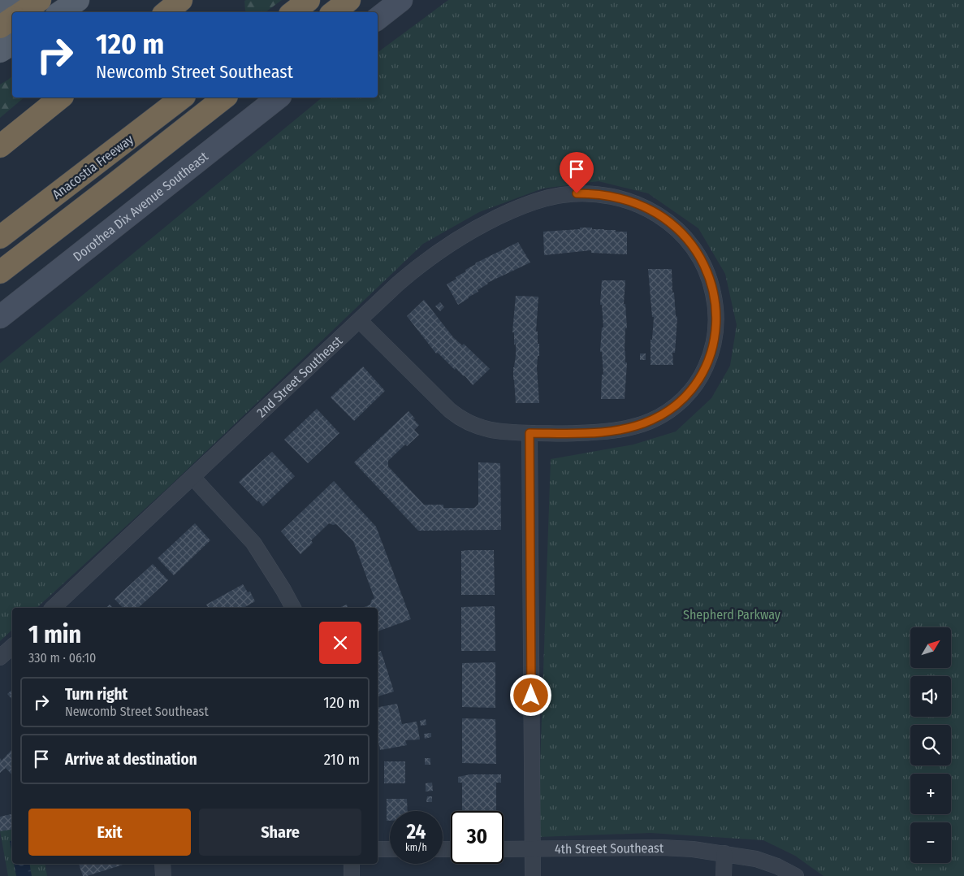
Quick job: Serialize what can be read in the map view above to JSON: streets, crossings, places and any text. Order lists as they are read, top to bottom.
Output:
{
  "streets": {
    "highway": ["Anacostia Freeway"],
    "main road": ["Dorothea Dix Avenue Southeast"],
    "street": ["2nd Street Southeast", "4th Street Southeast"]
  },
  "parks": ["Shepherd Parkway"],
  "north": "top right",
  "page": {
    "turn": ["120 m", "Newcomb Street Southeast"],
    "heading": ["1 min", "330 m · 06:10"],
    "map_buttons": ["+", "−"],
    "list": [
      {
        "name": "Turn right",
        "note": "Newcomb Street Southeast",
        "value": "120 m"
      },
      {
        "name": "Arrive at destination",
        "value": "210 m"
      }
    ],
    "buttons": ["Exit", "Share"],
    "speed": "24 km/h",
    "limit": "30"
  }
}
